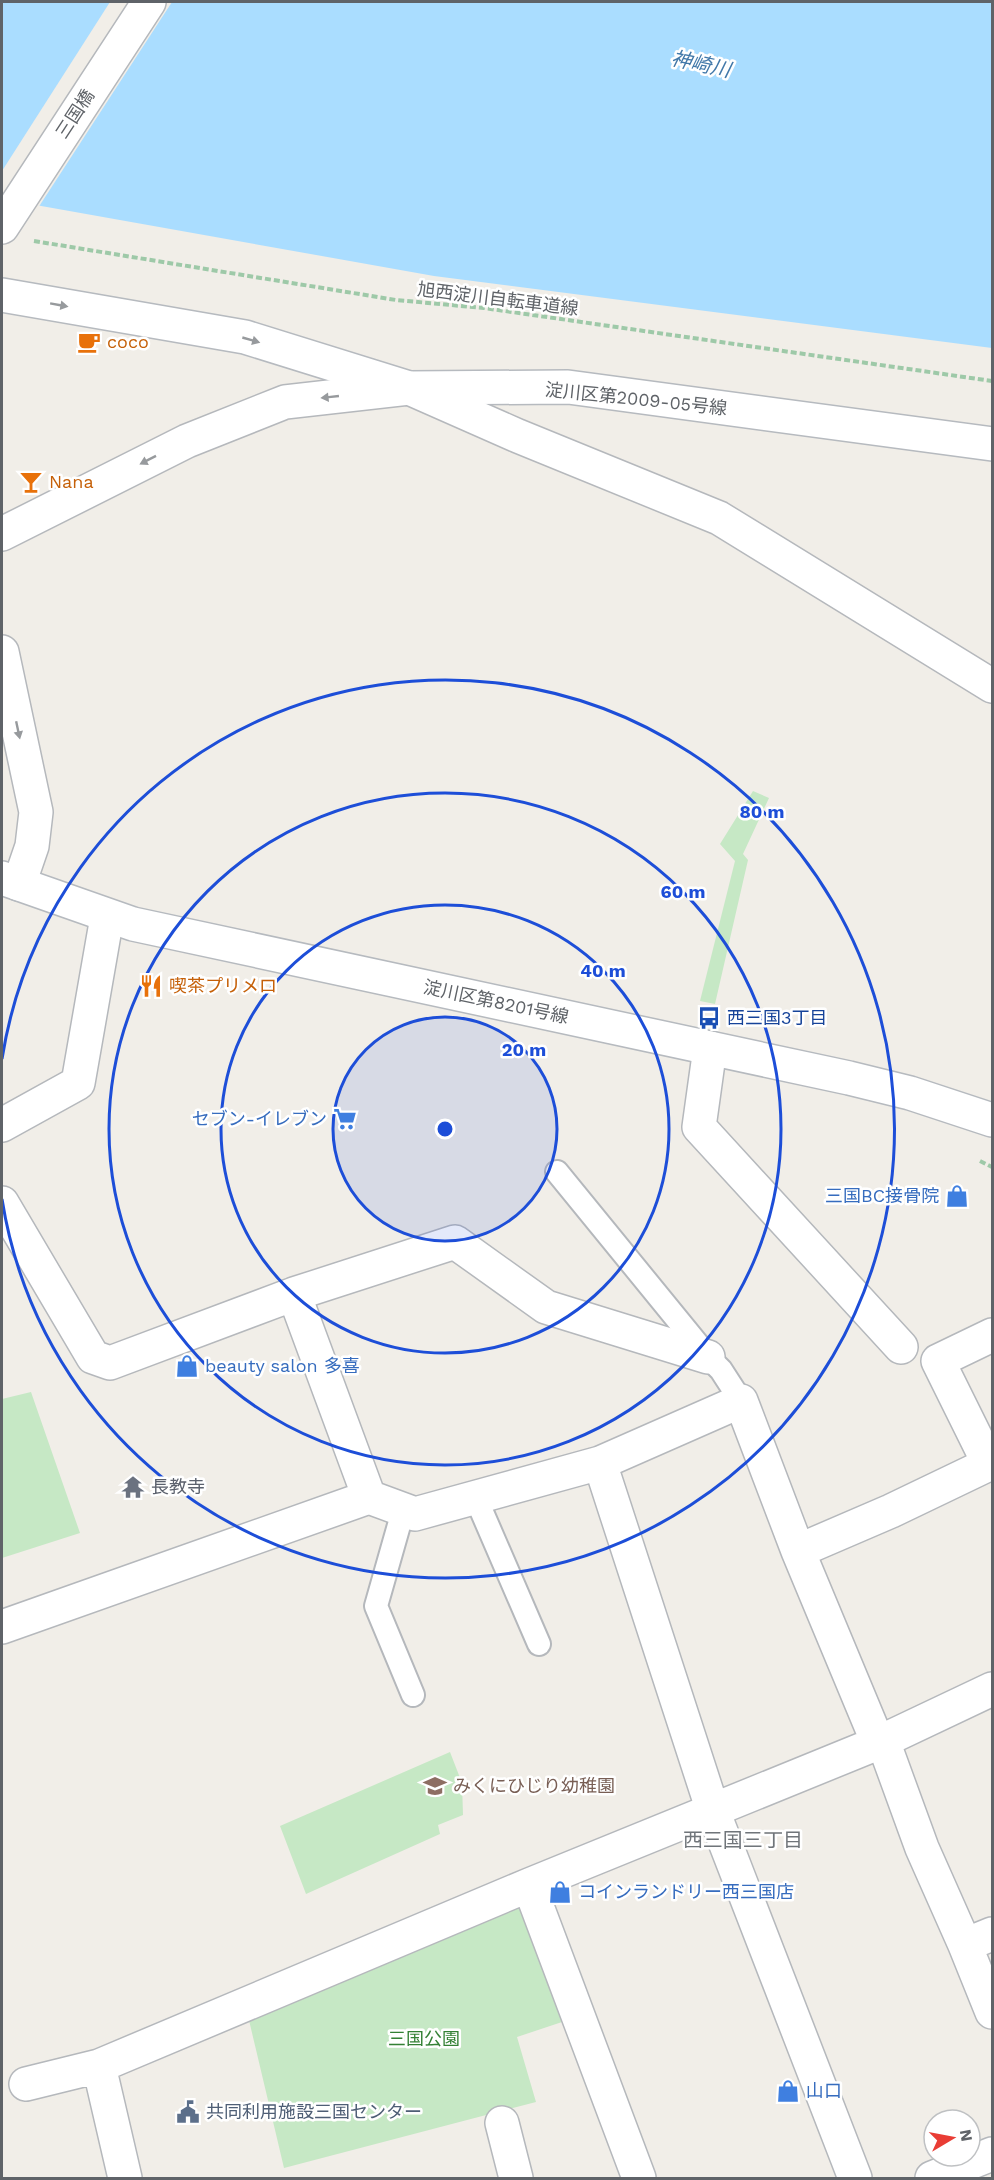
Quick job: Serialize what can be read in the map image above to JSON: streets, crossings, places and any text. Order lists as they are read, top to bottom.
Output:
{
  "streets": {
    "street": ["三国橋", "淀川区第2009-05号線", "淀川区第8201号線"],
    "path": ["旭西淀川自転車道線"]
  },
  "crossings": [
    ["三国橋", "旭西淀川自転車道線"]
  ],
  "one_way": ["淀川区第2009-05号線"],
  "districts": ["西三国三丁目"],
  "water": ["神崎川"],
  "parks": ["三国公園"],
  "places": {
    "cafe": ["coco"],
    "bar": ["Nana"],
    "restaurant": ["喫茶プリメロ"],
    "bus stop": ["西三国3丁目"],
    "supermarket": ["セブン-イレブン"],
    "shop": [
      "三国BC接骨院",
      "beauty salon 多喜",
      "コインランドリー西三国店",
      "山口"
    ],
    "temple": ["長教寺"],
    "school or university": ["みくにひじり幼稚園"],
    "public building": ["共同利用施設三国センター"]
  },
  "north": "right",
  "rings": [
    "80 m",
    "60 m",
    "40 m",
    "20 m"
  ]
}
